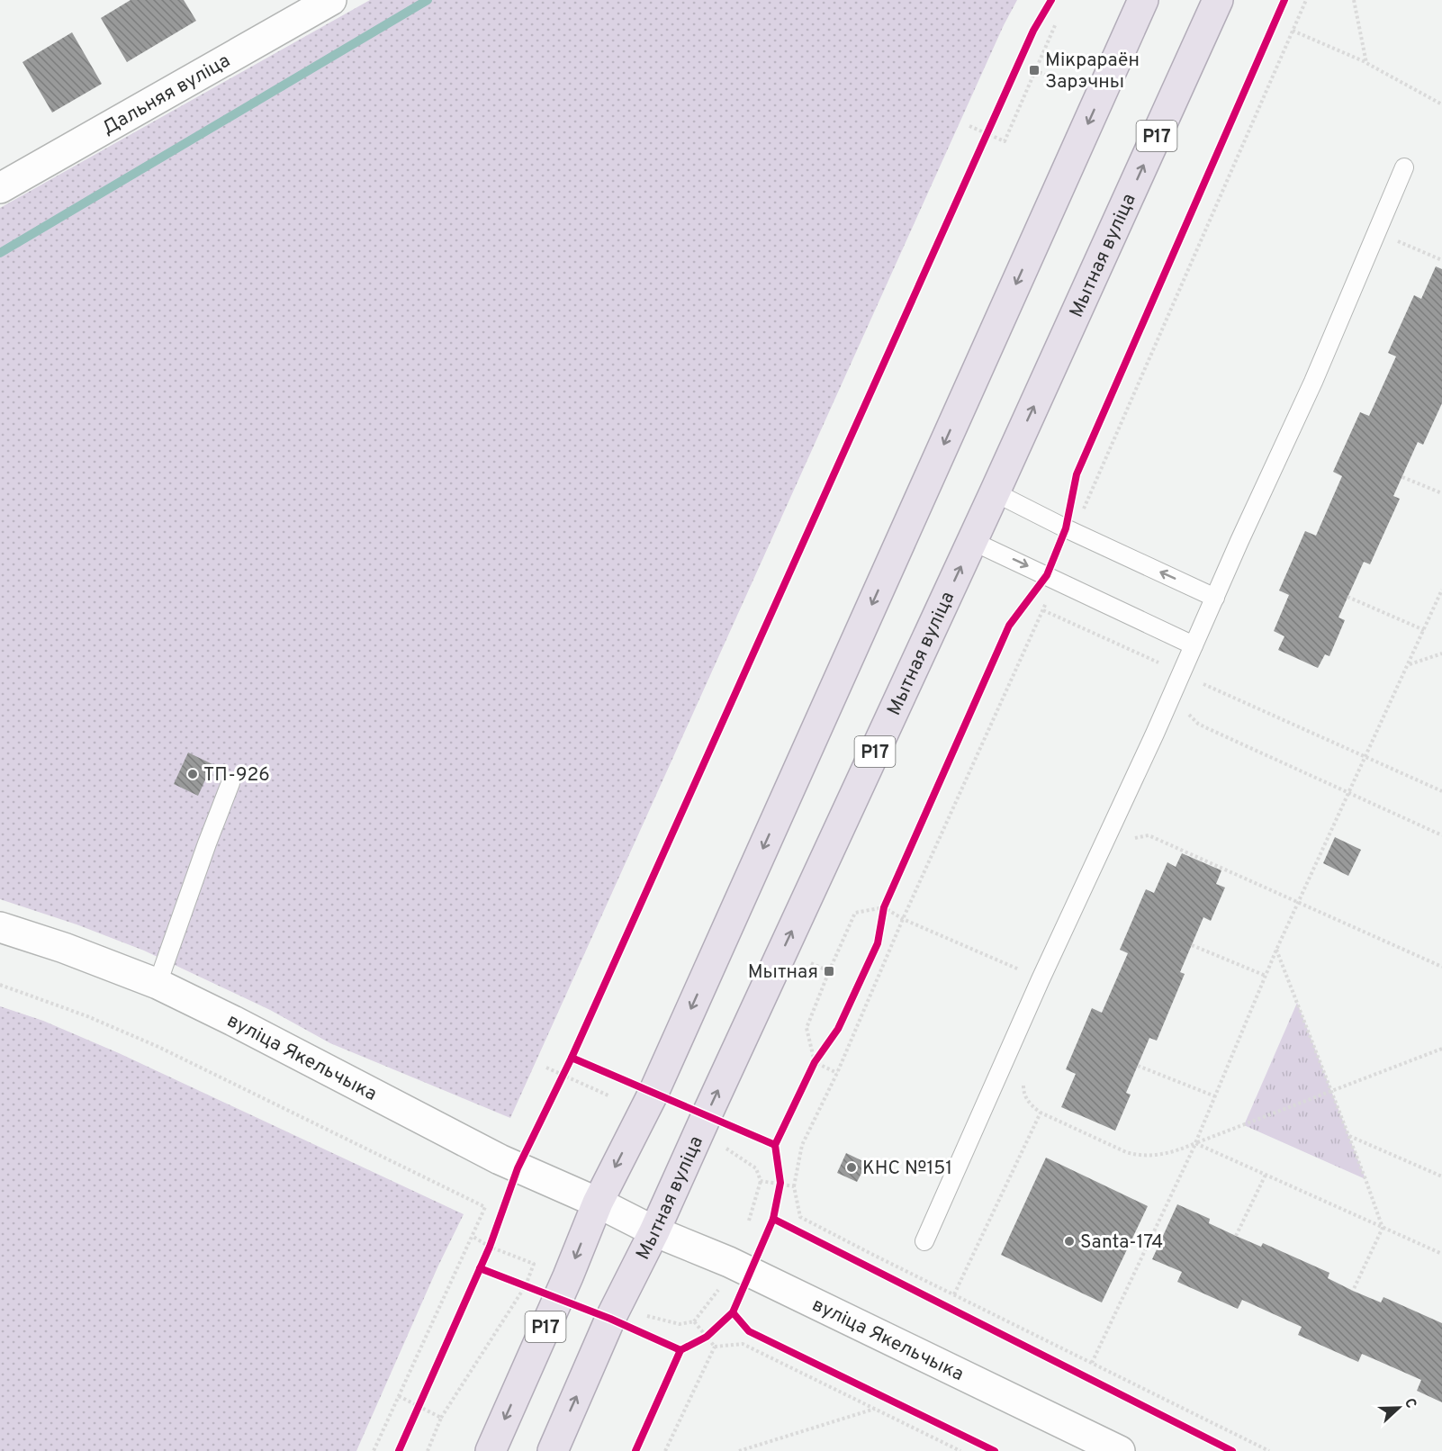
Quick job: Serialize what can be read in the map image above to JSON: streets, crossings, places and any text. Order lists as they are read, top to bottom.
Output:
{
  "streets": {
    "highway": ["Р17", "Мытная вуліца"],
    "street": ["Дальняя вуліца", "вуліца Якельчыка"]
  },
  "crossings": [
    ["Р17", "вуліца Якельчыка"],
    ["Мытная вуліца", "вуліца Якельчыка"]
  ],
  "places": {
    "transit": ["Мікрараён Зарэчны", "Мытная"],
    "other": ["ТП-926", "КНС №151", "Santa-174"]
  },
  "north": "right"
}
